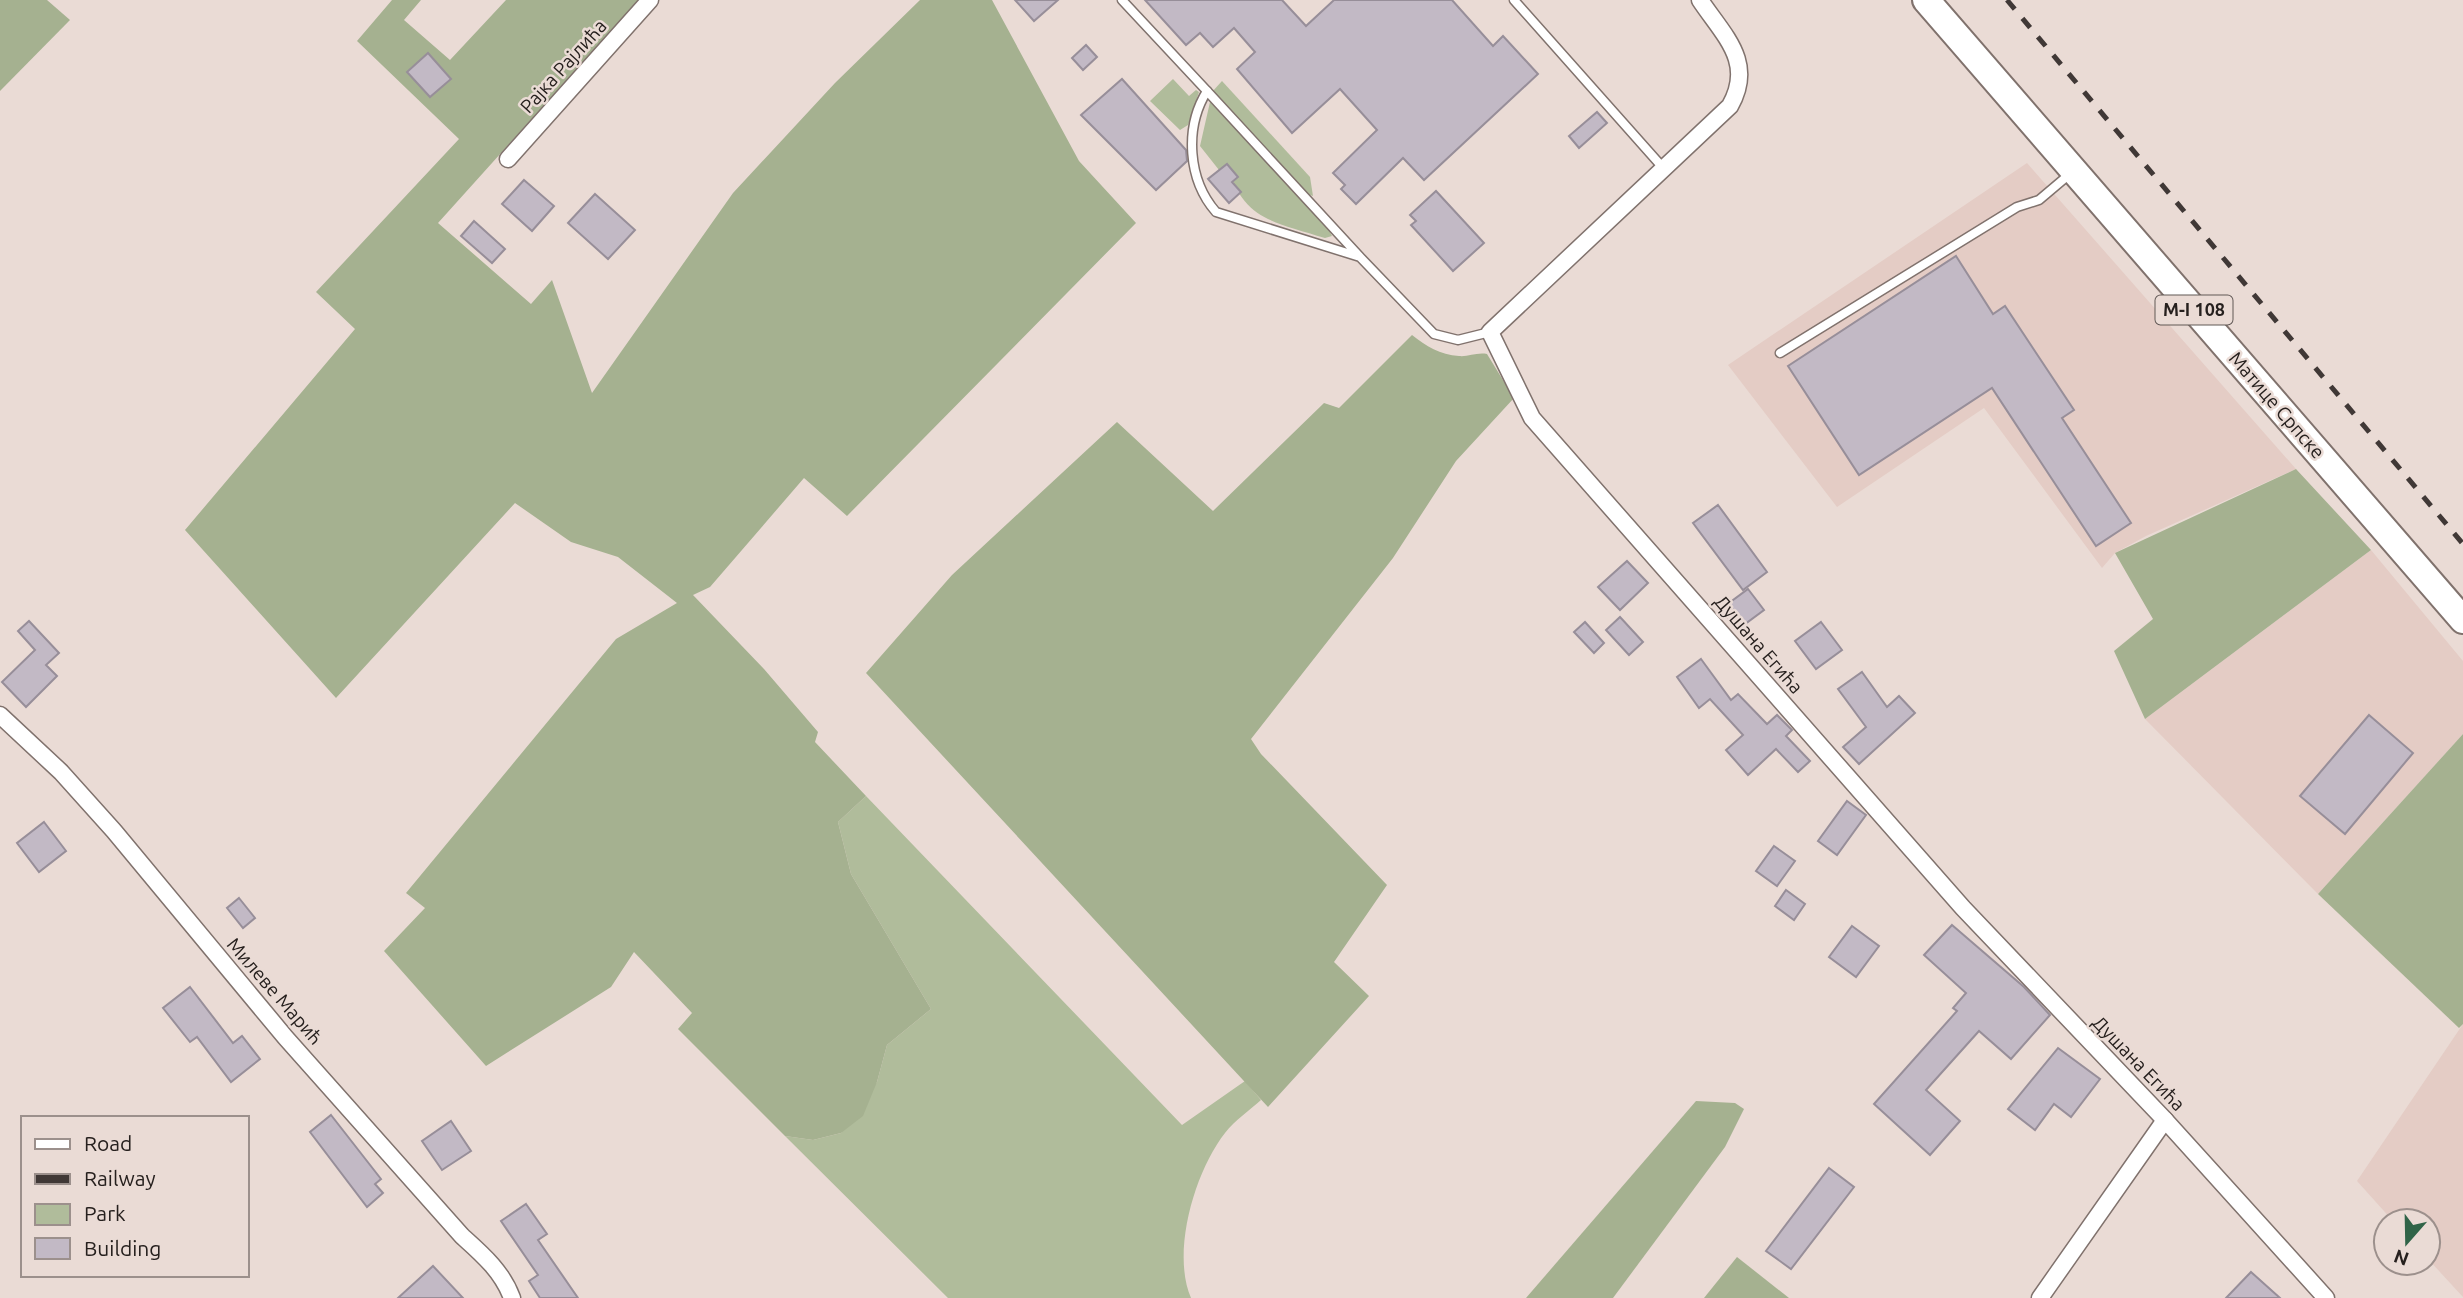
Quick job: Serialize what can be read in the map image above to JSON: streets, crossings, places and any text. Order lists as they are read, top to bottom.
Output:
{
  "streets": {
    "main road": ["M-I 108", "Матице Српске"],
    "street": ["Рајка Рајлића", "Душана Егића", "Милеве Мaрић"]
  },
  "legend": [
    "Road",
    "Railway",
    "Park",
    "Building"
  ],
  "north": "bottom"
}
